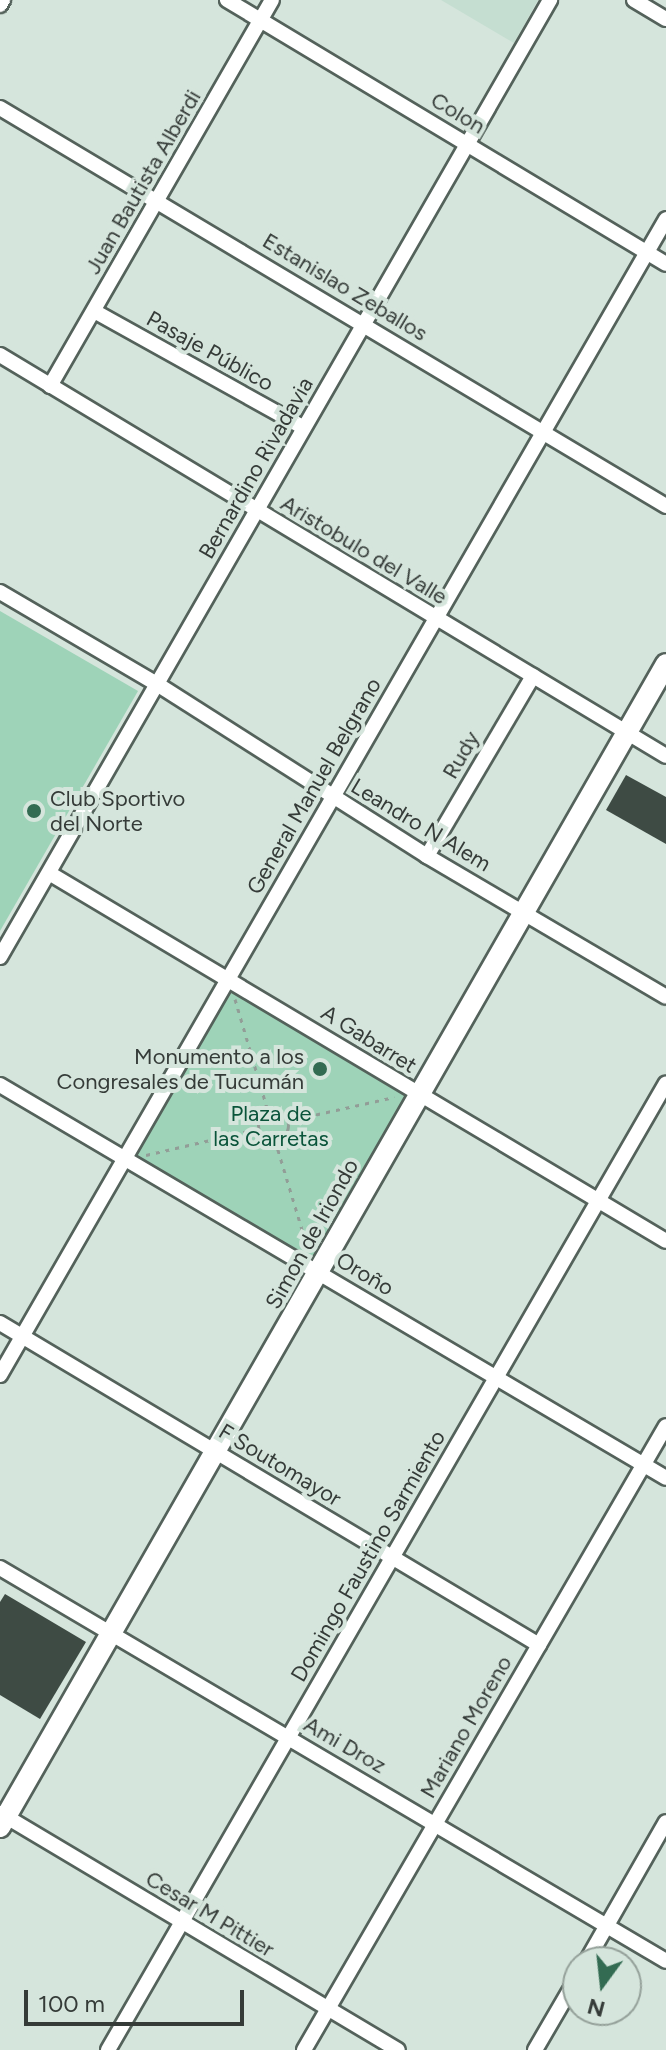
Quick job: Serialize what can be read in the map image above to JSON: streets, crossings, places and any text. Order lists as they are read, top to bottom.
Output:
{
  "streets": {
    "main road": ["Simon de Iriondo"],
    "street": [
      "Colon",
      "Juan Bautista Alberdi",
      "Estanislao Zeballos",
      "Pasaje Público",
      "Bernardino Rivadavia",
      "Aristobulo del Valle",
      "Rudy",
      "General Manuel Belgrano",
      "Leandro N Alem",
      "A Gabarret",
      "Oroño",
      "F Soutomayor",
      "Domingo Faustino Sarmiento",
      "Mariano Moreno",
      "Ami Droz",
      "Cesar M Pittier"
    ]
  },
  "crossings": [
    ["Colon", "Juan Bautista Alberdi"],
    ["Colon", "Bernardino Rivadavia"],
    ["Colon", "General Manuel Belgrano"],
    ["Juan Bautista Alberdi", "Estanislao Zeballos"],
    ["Juan Bautista Alberdi", "Pasaje Público"],
    ["Juan Bautista Alberdi", "Aristobulo del Valle"],
    ["Estanislao Zeballos", "Bernardino Rivadavia"],
    ["Estanislao Zeballos", "General Manuel Belgrano"],
    ["Pasaje Público", "Bernardino Rivadavia"],
    ["Bernardino Rivadavia", "Aristobulo del Valle"],
    ["Bernardino Rivadavia", "Leandro N Alem"],
    ["Bernardino Rivadavia", "A Gabarret"],
    ["Aristobulo del Valle", "Rudy"],
    ["Aristobulo del Valle", "General Manuel Belgrano"],
    ["Aristobulo del Valle", "Simon de Iriondo"],
    ["Rudy", "Leandro N Alem"],
    ["General Manuel Belgrano", "Leandro N Alem"],
    ["General Manuel Belgrano", "A Gabarret"],
    ["General Manuel Belgrano", "Oroño"],
    ["General Manuel Belgrano", "F Soutomayor"],
    ["Leandro N Alem", "Simon de Iriondo"],
    ["A Gabarret", "Simon de Iriondo"],
    ["A Gabarret", "Domingo Faustino Sarmiento"],
    ["Simon de Iriondo", "Oroño"],
    ["Simon de Iriondo", "F Soutomayor"],
    ["Simon de Iriondo", "Ami Droz"],
    ["Simon de Iriondo", "Cesar M Pittier"],
    ["Oroño", "Domingo Faustino Sarmiento"],
    ["Oroño", "Mariano Moreno"],
    ["F Soutomayor", "Domingo Faustino Sarmiento"],
    ["F Soutomayor", "Mariano Moreno"],
    ["Domingo Faustino Sarmiento", "Ami Droz"],
    ["Domingo Faustino Sarmiento", "Cesar M Pittier"],
    ["Mariano Moreno", "Ami Droz"],
    ["Mariano Moreno", "Cesar M Pittier"]
  ],
  "parks": ["Plaza de las Carretas"],
  "places": ["Club Sportivo del Norte", "Monumento a los Congresales de Tucumán"],
  "scale_bar": "100 m",
  "north": "bottom"
}
